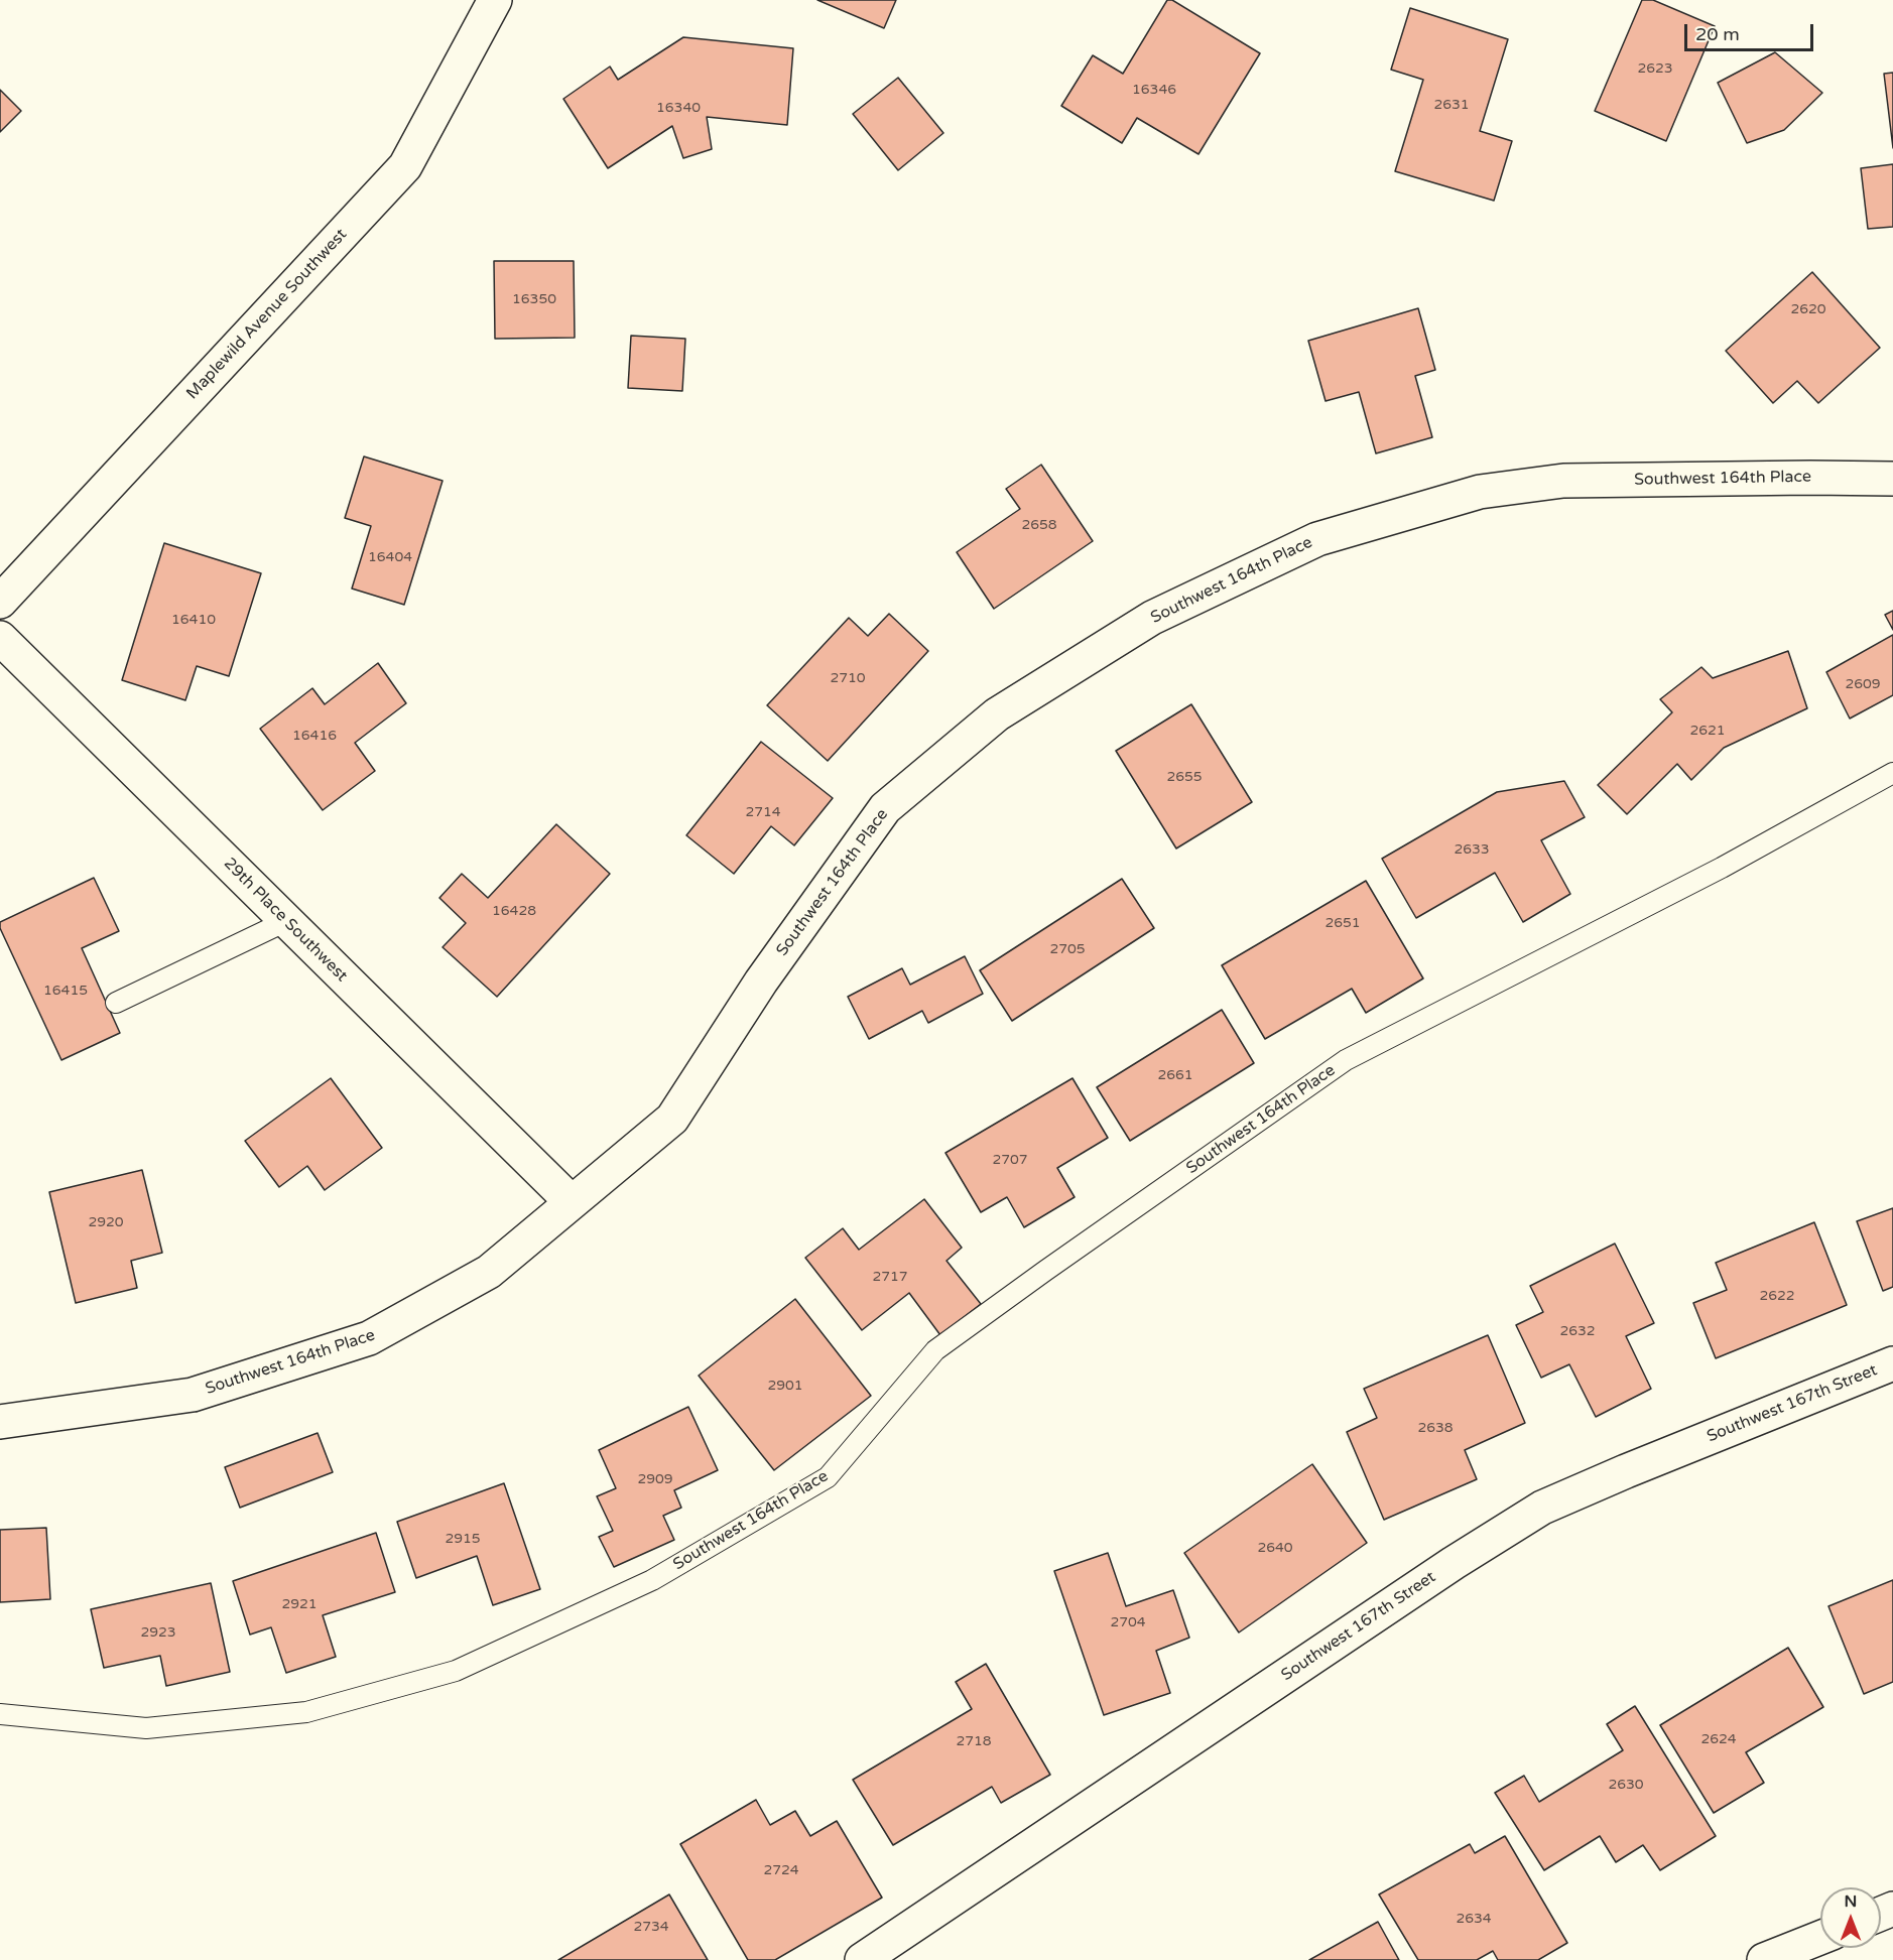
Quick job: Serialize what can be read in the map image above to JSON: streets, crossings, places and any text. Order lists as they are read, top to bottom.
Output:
{
  "streets": {
    "street": [
      "Maplewild Avenue Southwest",
      "Southwest 164th Place",
      "29th Place Southwest",
      "Southwest 167th Street"
    ]
  },
  "crossings": [
    ["Southwest 164th Place", "29th Place Southwest"]
  ],
  "house_numbers": [
    "2623",
    "16346",
    "2631",
    "16340",
    "16350",
    "2620",
    "2658",
    "16404",
    "16410",
    "2710",
    "2609",
    "2621",
    "16416",
    "2655",
    "2714",
    "2633",
    "16428",
    "2651",
    "2705",
    "16415",
    "2661",
    "2707",
    "2920",
    "2717",
    "2622",
    "2632",
    "2901",
    "2638",
    "2909",
    "2915",
    "2640",
    "2921",
    "2704",
    "2923",
    "2624",
    "2718",
    "2630",
    "2724",
    "2634",
    "2734"
  ],
  "scale_bar": "20 m",
  "north": "top"
}
